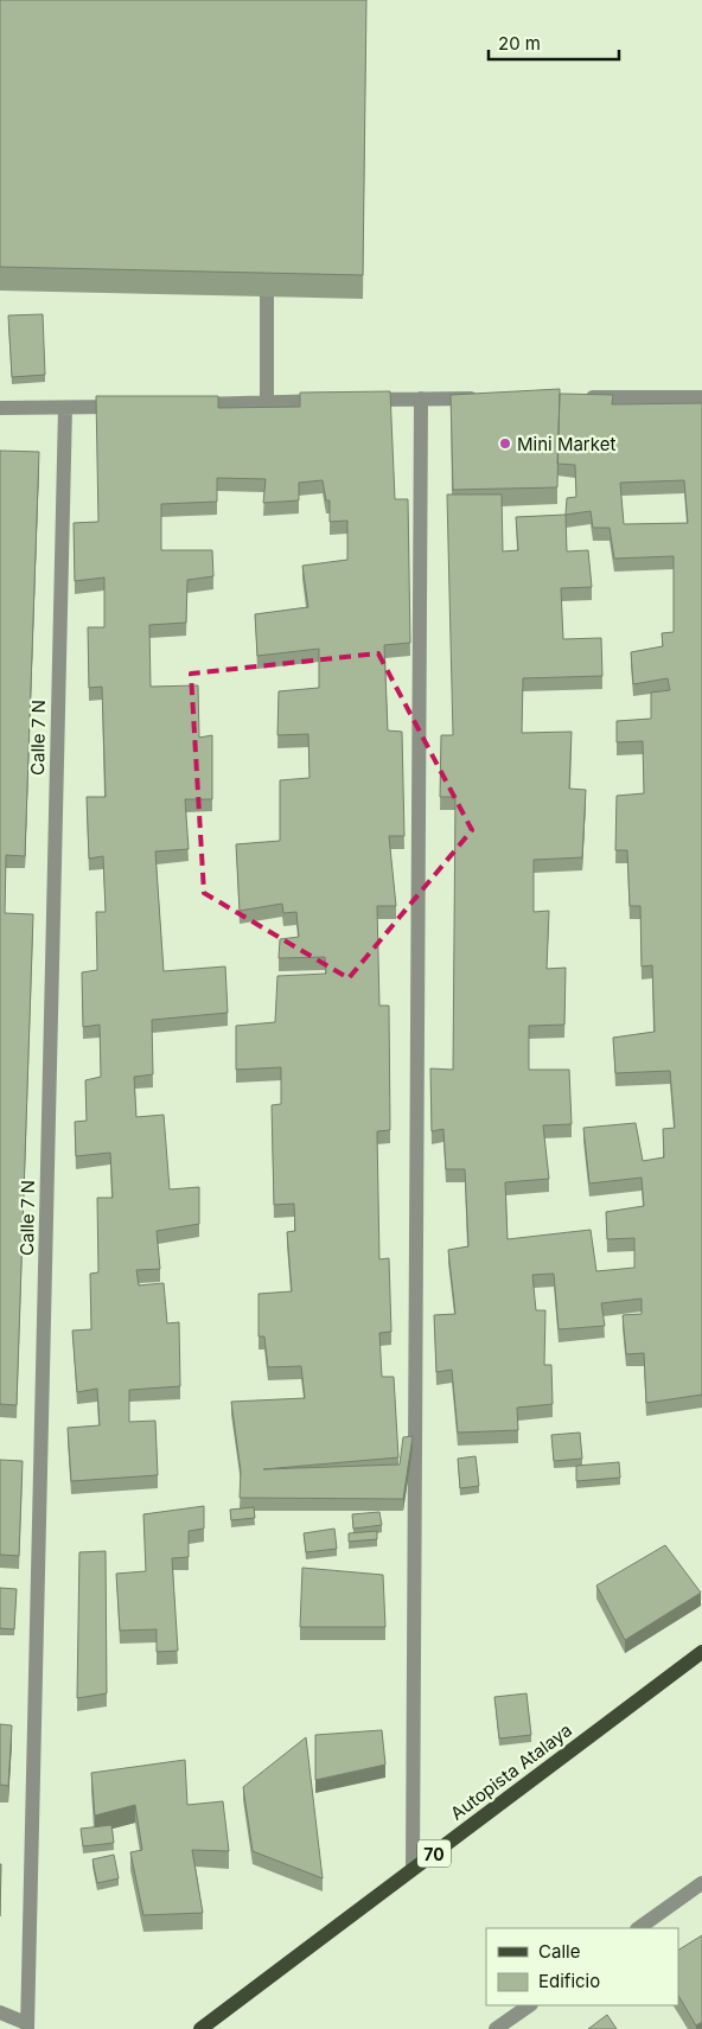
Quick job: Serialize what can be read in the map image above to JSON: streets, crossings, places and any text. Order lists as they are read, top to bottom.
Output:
{
  "streets": {
    "main road": ["Autopista Atalaya", "70"],
    "street": ["Calle 7 N"]
  },
  "places": ["Mini Market"],
  "legend": ["Calle", "Edificio"],
  "scale_bar": "20 m"
}
